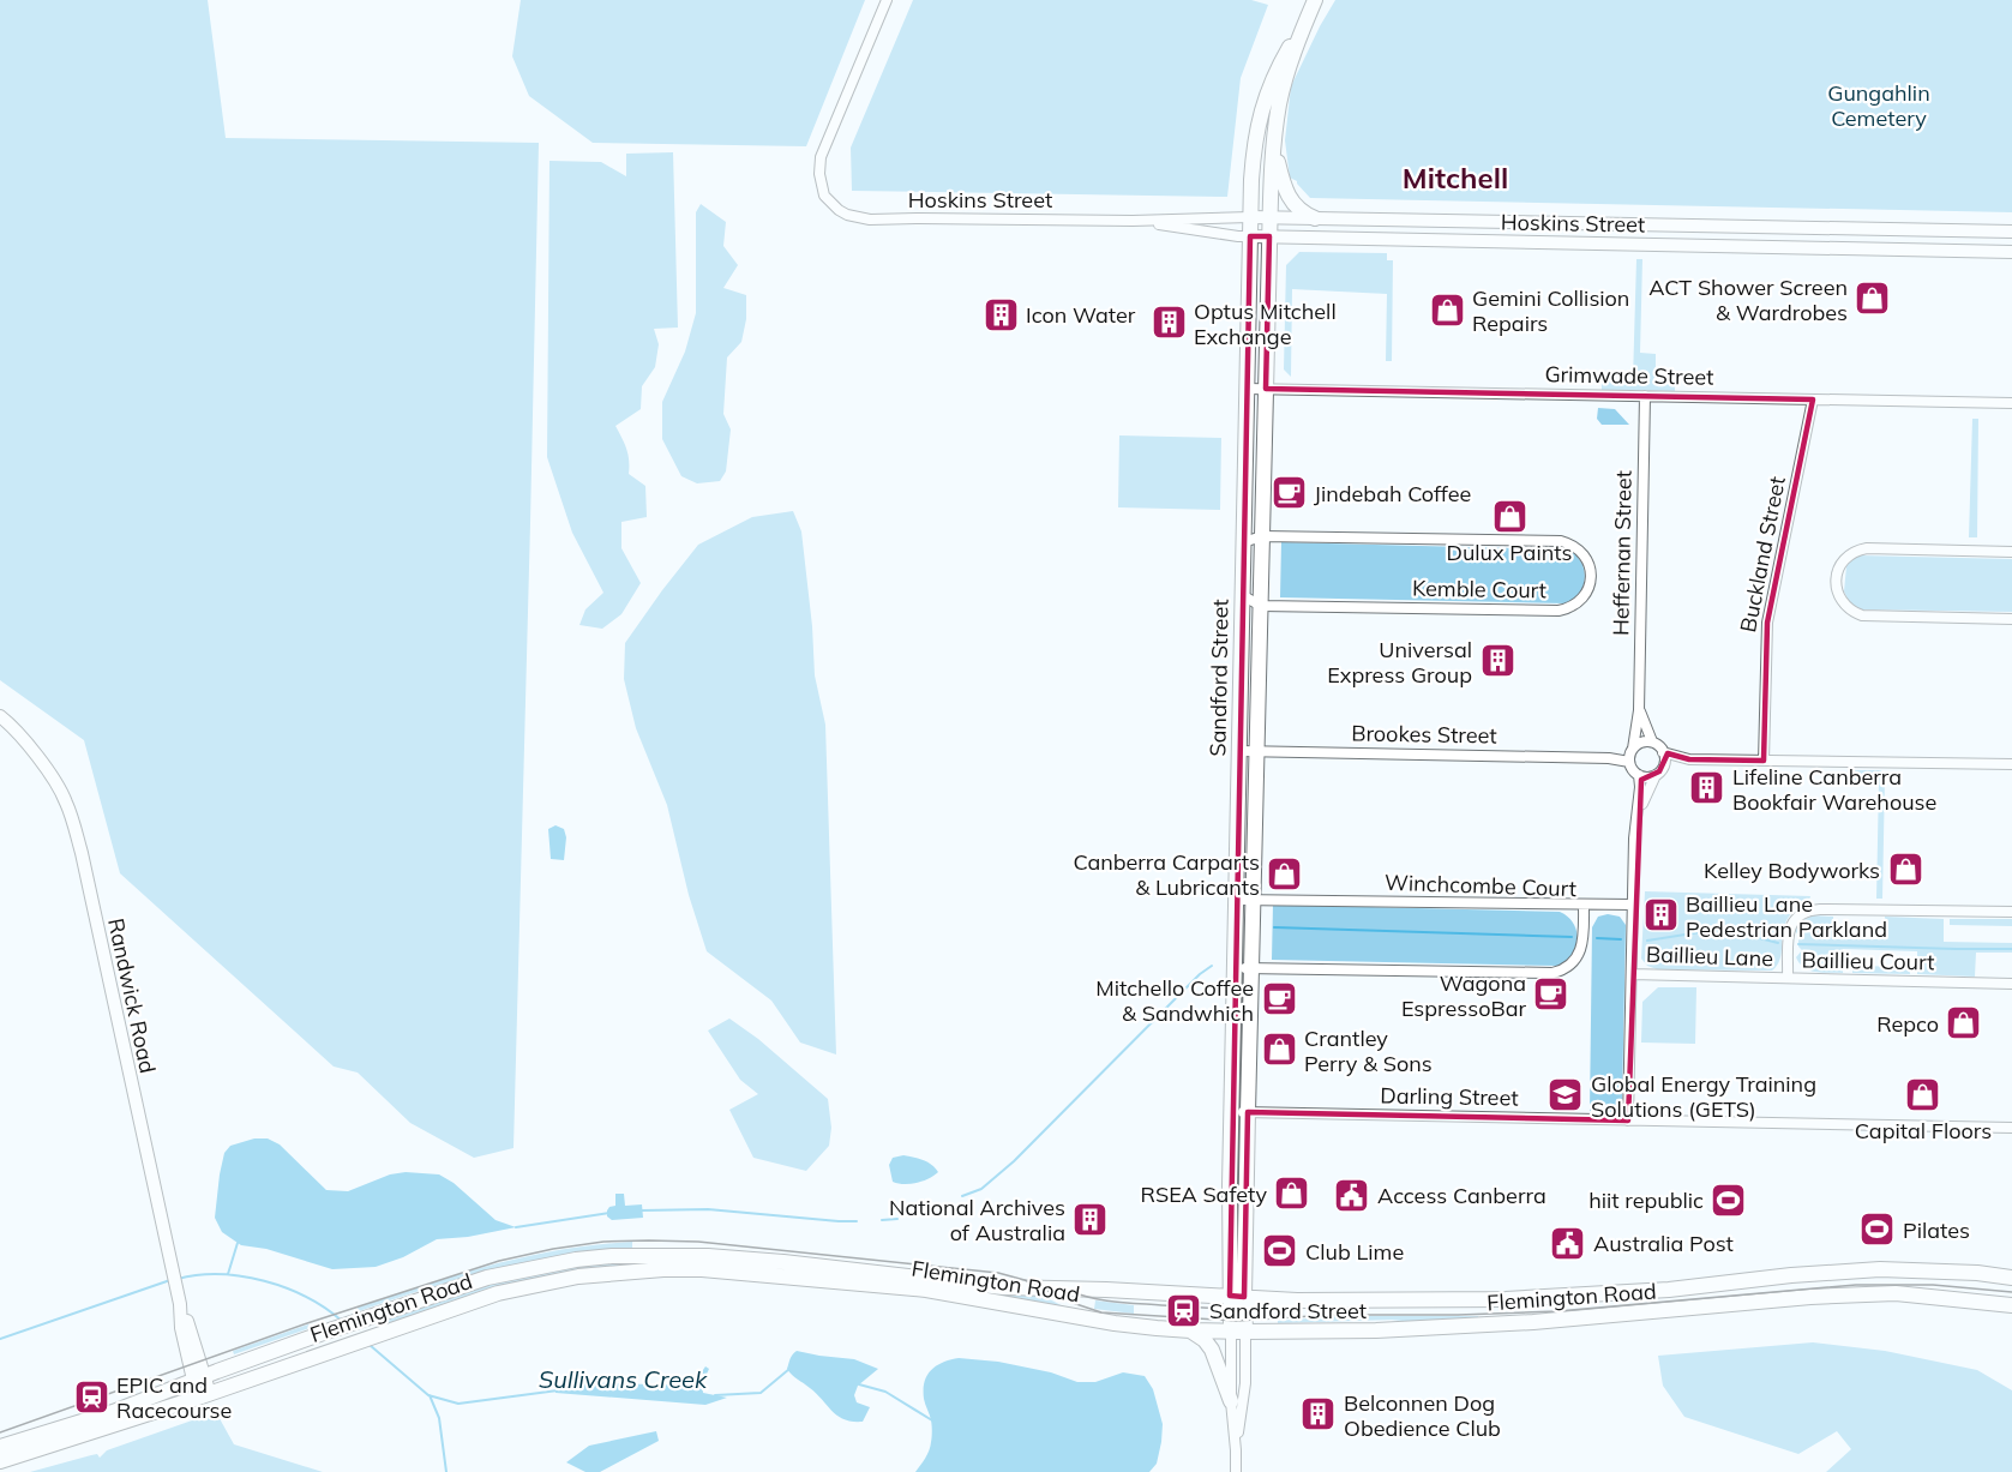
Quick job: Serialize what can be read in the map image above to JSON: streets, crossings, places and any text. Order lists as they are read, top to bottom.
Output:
{
  "streets": {
    "main road": ["Sandford Street", "Flemington Road"],
    "street": [
      "Hoskins Street",
      "Grimwade Street",
      "Heffernan Street",
      "Buckland Street",
      "Kemble Court",
      "Brookes Street",
      "Winchcombe Court",
      "Baillieu Lane",
      "Baillieu Court",
      "Randwick Road",
      "Darling Street"
    ]
  },
  "crossings": [
    ["Hoskins Street", "Sandford Street"],
    ["Grimwade Street", "Heffernan Street"],
    ["Grimwade Street", "Buckland Street"],
    ["Grimwade Street", "Sandford Street"],
    ["Heffernan Street", "Brookes Street"],
    ["Kemble Court", "Sandford Street"],
    ["Sandford Street", "Brookes Street"],
    ["Sandford Street", "Winchcombe Court"],
    ["Sandford Street", "Darling Street"],
    ["Sandford Street", "Flemington Road"],
    ["Baillieu Lane", "Baillieu Court"],
    ["Randwick Road", "Flemington Road"]
  ],
  "districts": ["Mitchell"],
  "water": ["Sullivans Creek"],
  "parks": ["Gungahlin Cemetery"],
  "places": {
    "shop": [
      "ACT Shower Screen & Wardrobes",
      "Gemini Collision Repairs",
      "Dulux Paints",
      "Kelley Bodyworks",
      "Canberra Carparts & Lubricants",
      "Repco",
      "Crantley Perry & Sons",
      "Capital Floors",
      "RSEA Safety"
    ],
    "building": [
      "Icon Water",
      "Optus Mitchell Exchange",
      "Universal Express Group",
      "Lifeline Canberra Bookfair Warehouse",
      "Baillieu Lane Pedestrian Parkland",
      "National Archives of Australia",
      "Belconnen Dog Obedience Club"
    ],
    "cafe": ["Jindebah Coffee", "Wagona EspressoBar", "Mitchello Coffee & Sandwhich"],
    "school or university": ["Global Energy Training Solutions (GETS)"],
    "public building": ["Access Canberra", "Australia Post"],
    "sports": ["hiit republic", "Pilates", "Club Lime"],
    "station": ["Sandford Street", "EPIC and Racecourse"]
  }
}
